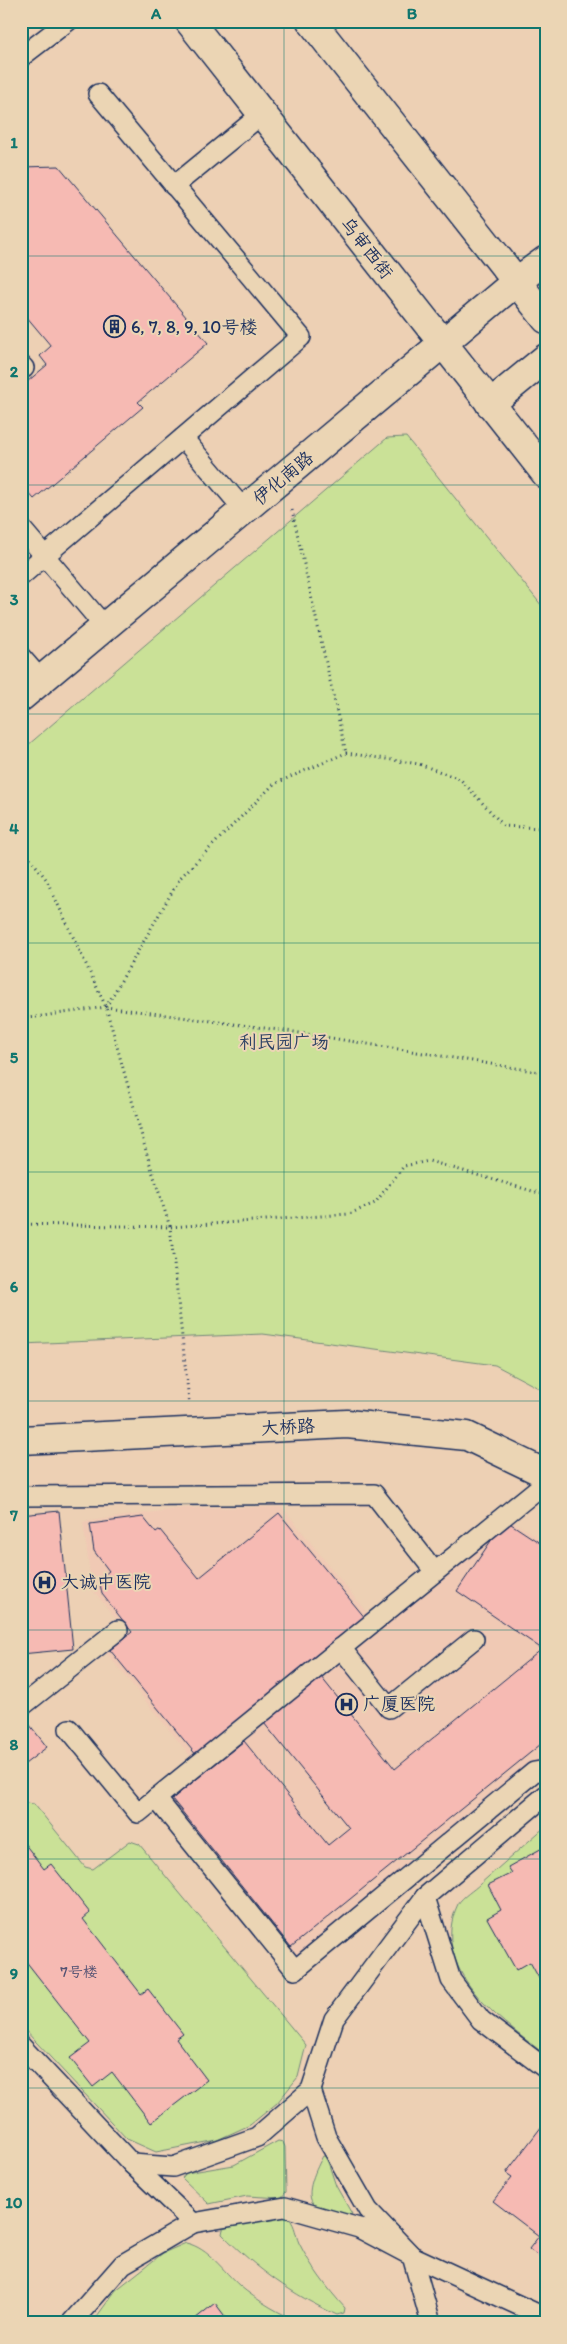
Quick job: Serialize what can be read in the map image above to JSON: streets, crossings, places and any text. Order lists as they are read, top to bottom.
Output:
{
  "streets": {
    "main road": ["乌审西街", "伊化南路", "大桥路"]
  },
  "crossings": [
    ["乌审西街", "伊化南路"]
  ],
  "parks": ["利民园广场"],
  "places": {
    "building": ["6, 7, 8, 9, 10号楼"],
    "hospital": ["大诚中医院", "广厦医院"]
  },
  "house_numbers": ["7号楼"],
  "grid": {
    "columns": ["A", "B"],
    "rows": [
      "1",
      "2",
      "3",
      "4",
      "5",
      "6",
      "7",
      "8",
      "9",
      "10"
    ]
  }
}
